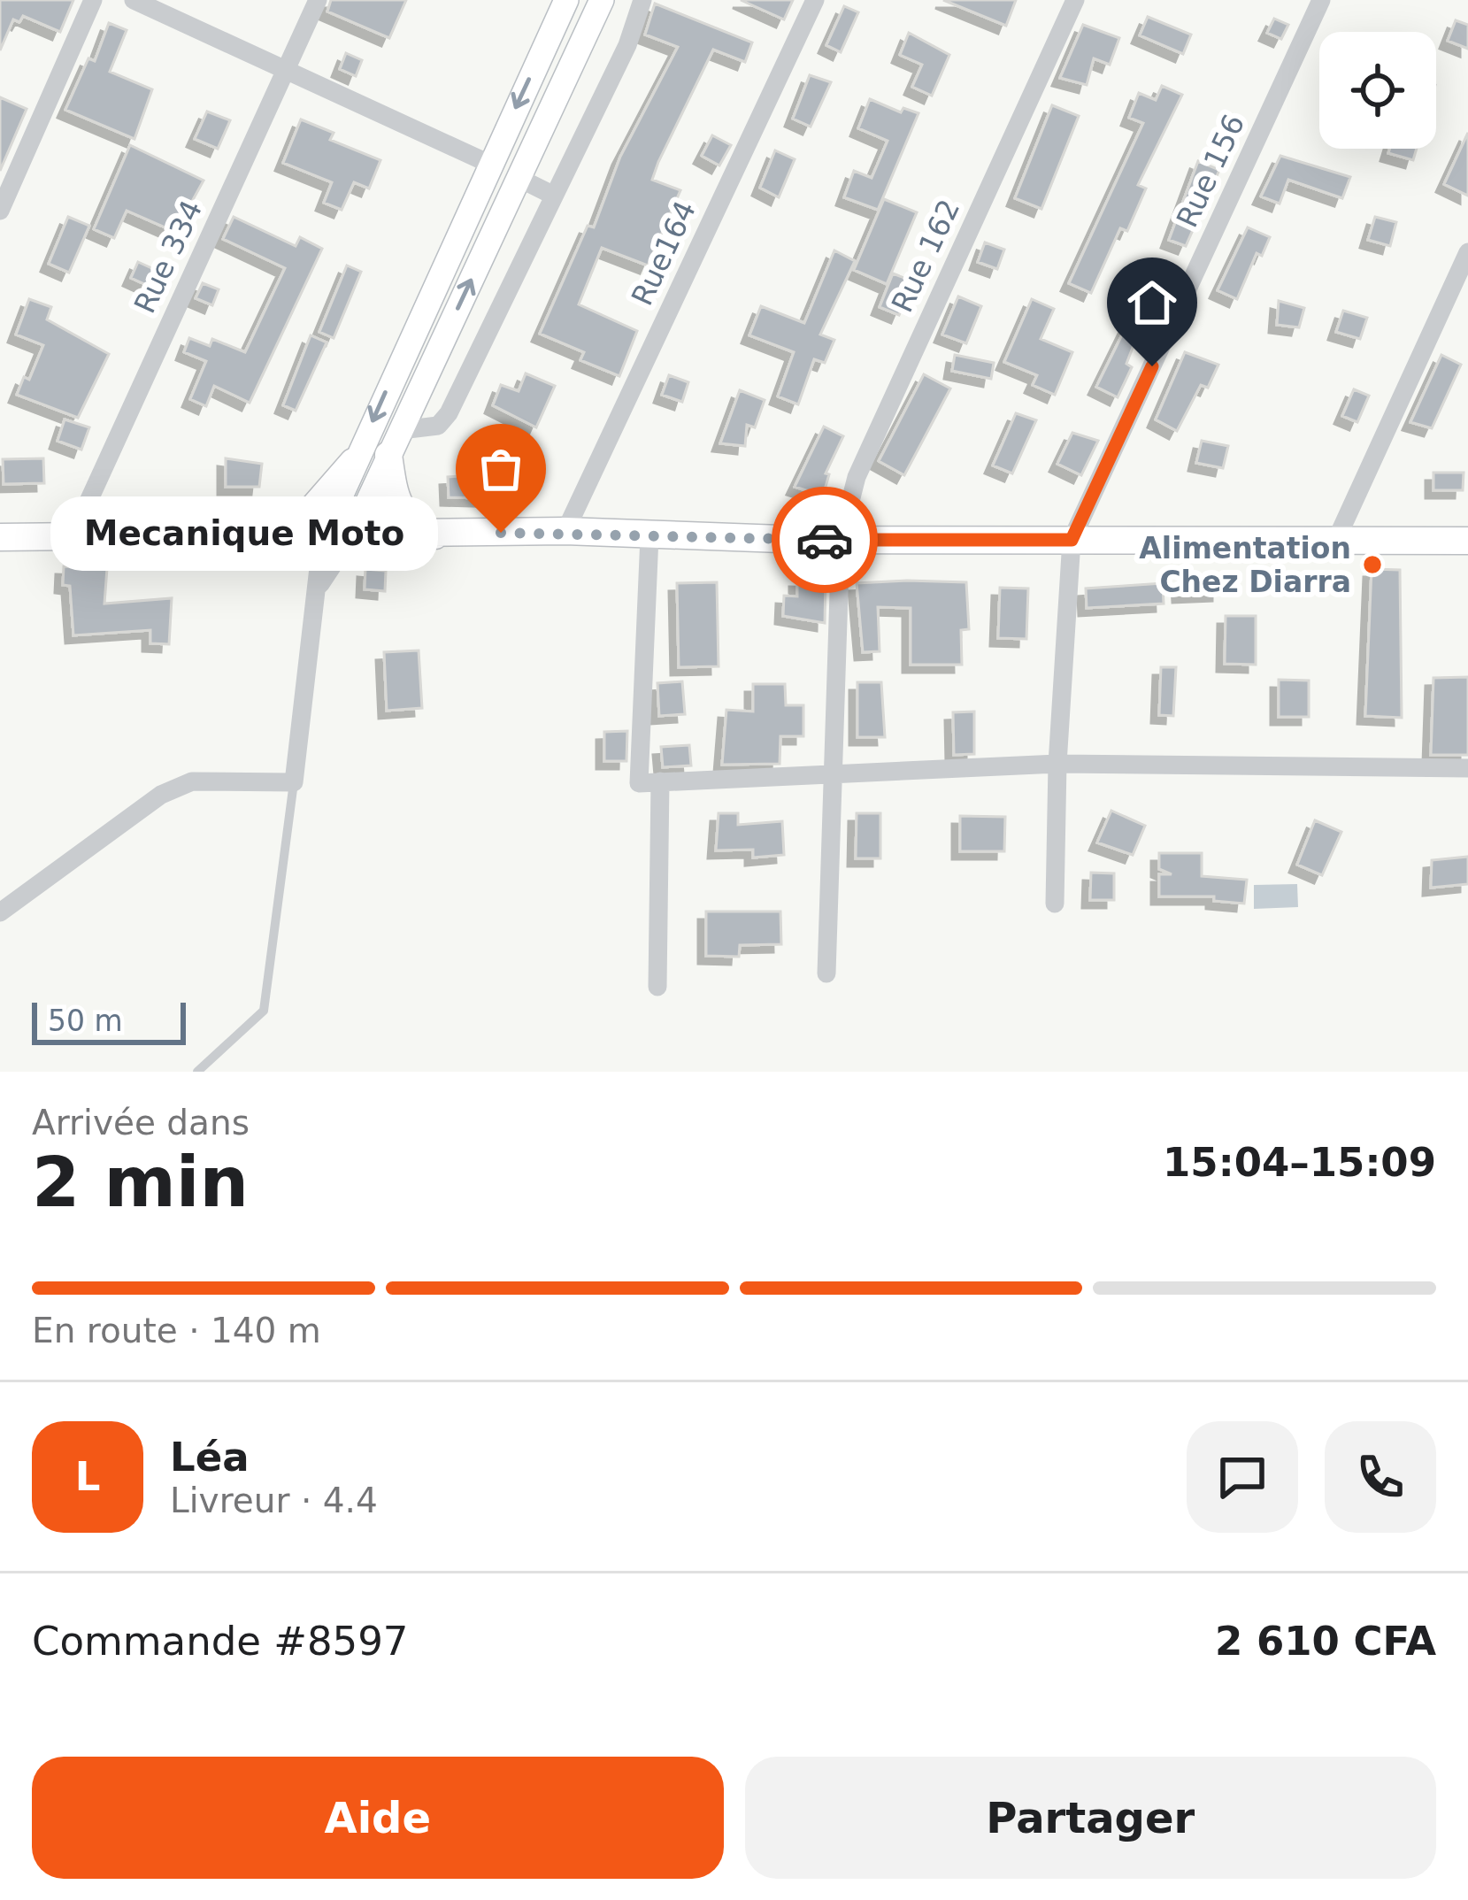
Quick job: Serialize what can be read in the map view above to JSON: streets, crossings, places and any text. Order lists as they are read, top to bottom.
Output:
{
  "streets": {
    "street": [
      "Rue 156",
      "Rue164",
      "Rue 162",
      "Rue 334"
    ]
  },
  "places": ["Mecanique Moto", "Alimentation Chez Diarra"],
  "scale_bar": "50 m",
  "page": {
    "bubble": "Mecanique Moto",
    "scale": "50 m",
    "heading": ["2 min", "Arrivée dans", "15:04–15:09"],
    "panel": [
      "Léa",
      "Livreur · 4.4",
      "Commande #8597",
      "2 610 CFA"
    ],
    "bar": "En route · 140 m",
    "round": "L",
    "buttons": ["Aide", "Partager"]
  }
}
